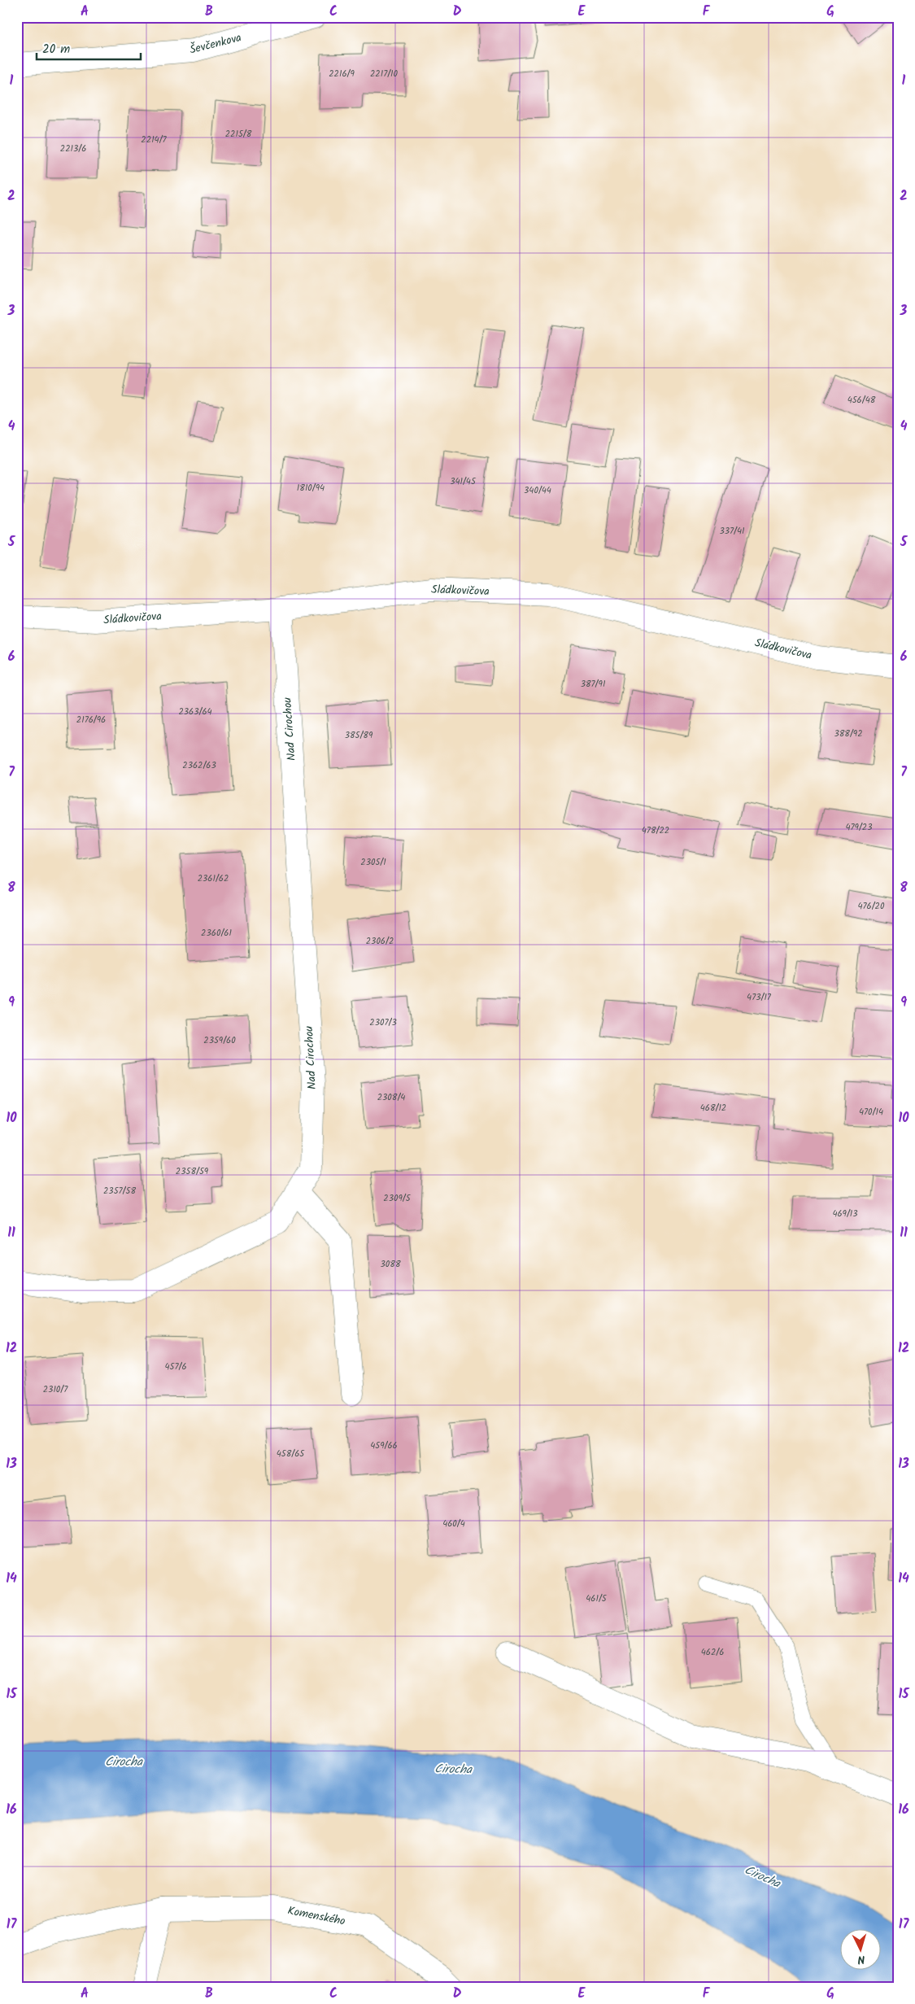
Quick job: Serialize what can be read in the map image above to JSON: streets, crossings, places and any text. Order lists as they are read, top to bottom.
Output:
{
  "streets": {
    "street": [
      "Ševčenkova",
      "Sládkovičova",
      "Nad Cirochou",
      "Komenského"
    ]
  },
  "crossings": [
    ["Sládkovičova", "Nad Cirochou"]
  ],
  "water": ["Cirocha"],
  "house_numbers": [
    "2216/9",
    "2217/10",
    "2215/8",
    "2214/7",
    "2213/6",
    "456/48",
    "341/45",
    "1810/94",
    "340/44",
    "337/41",
    "387/91",
    "2363/64",
    "2176/96",
    "388/92",
    "385/89",
    "2362/63",
    "479/23",
    "478/22",
    "2305/1",
    "2361/62",
    "476/20",
    "2360/61",
    "2306/2",
    "473/17",
    "2307/3",
    "2359/60",
    "2308/4",
    "468/12",
    "470/14",
    "2358/59",
    "2357/58",
    "2309/5",
    "469/13",
    "3088",
    "457/6",
    "2310/7",
    "459/66",
    "458/65",
    "460/4",
    "461/5",
    "462/6"
  ],
  "scale_bar": "20 m",
  "north": "bottom",
  "grid": {
    "columns": [
      "A",
      "B",
      "C",
      "D",
      "E",
      "F",
      "G"
    ],
    "rows": [
      "1",
      "2",
      "3",
      "4",
      "5",
      "6",
      "7",
      "8",
      "9",
      "10",
      "11",
      "12",
      "13",
      "14",
      "15",
      "16",
      "17"
    ]
  }
}
